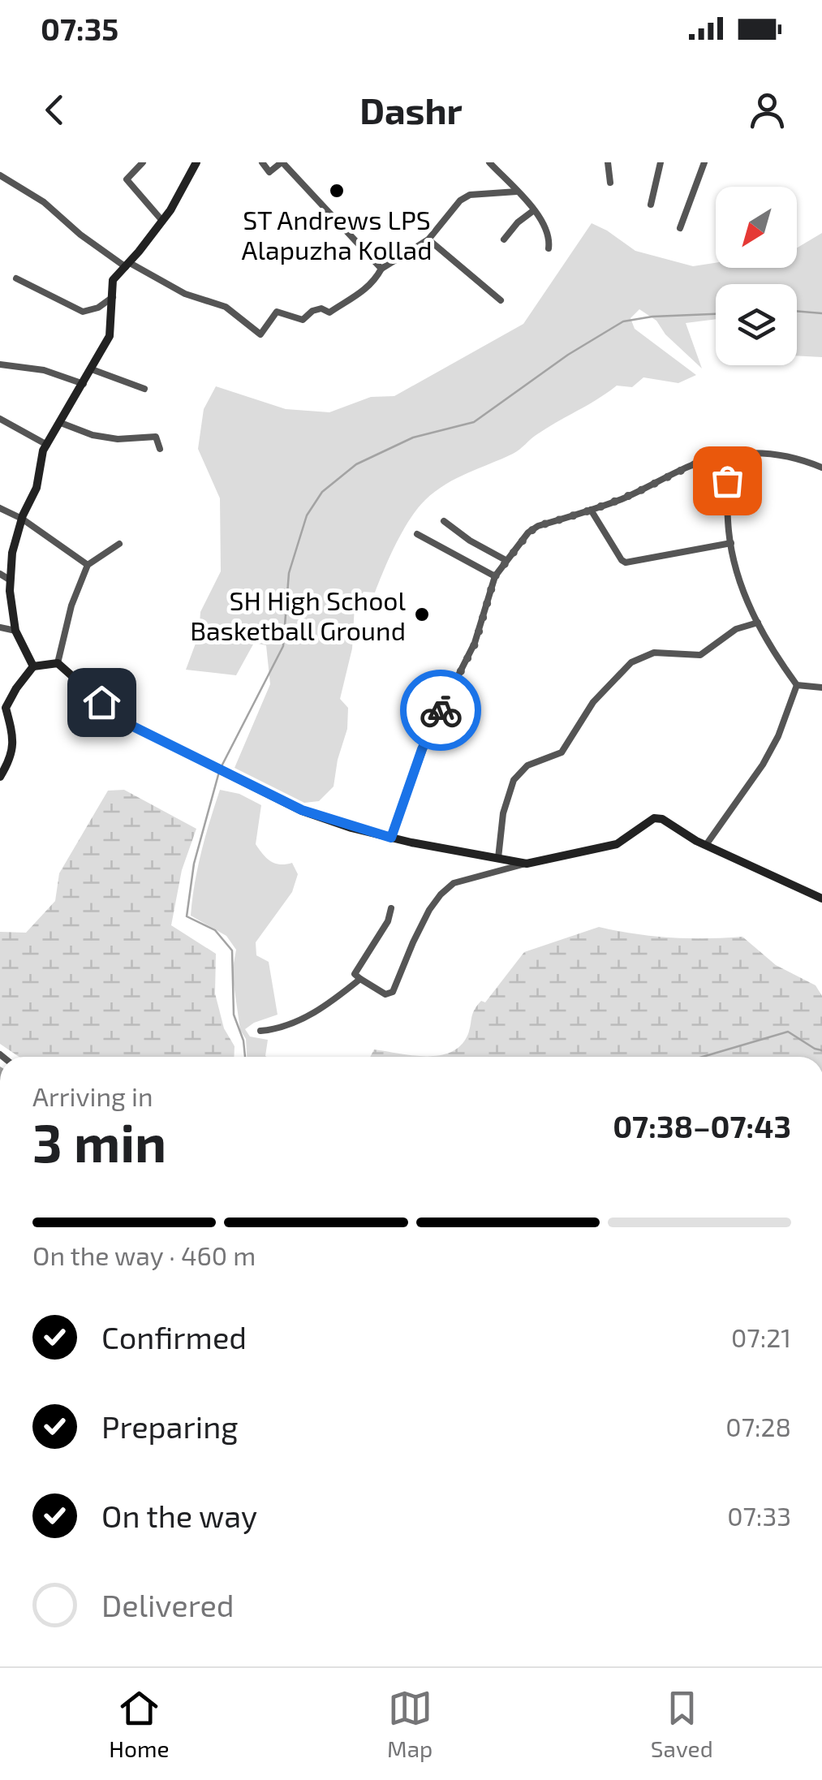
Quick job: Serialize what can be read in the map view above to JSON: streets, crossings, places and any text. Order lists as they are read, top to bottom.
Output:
{
  "places": ["ST Andrews LPS Alapuzha Kollad", "SH High School Basketball Ground"],
  "north": "bottom left",
  "page": {
    "status": "07:35",
    "header": "Dashr",
    "heading": ["3 min", "Arriving in", "07:38–07:43"],
    "bar": "On the way · 460 m",
    "list": [
      ["Confirmed", "07:21"],
      ["Preparing", "07:28"],
      ["On the way", "07:33"],
      "Delivered"
    ],
    "tabs": ["Home", "Map", "Saved"]
  }
}
